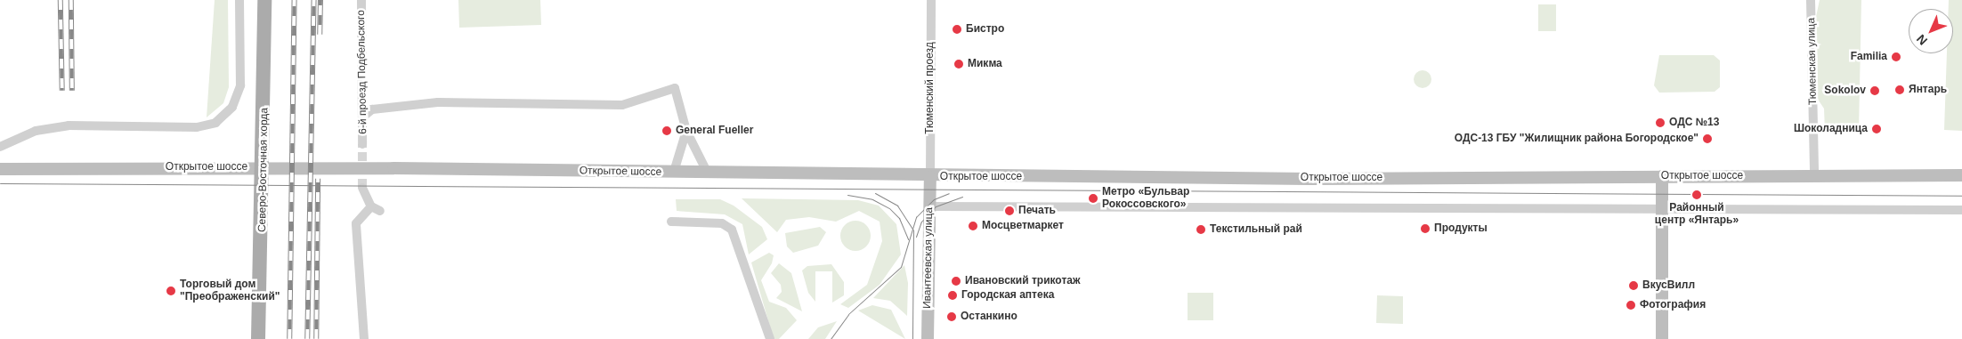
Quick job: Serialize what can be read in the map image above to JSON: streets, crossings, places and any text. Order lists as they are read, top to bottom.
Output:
{
  "streets": {
    "main road": ["Открытое шоссе", "Северо-Восточная хорда", "Ивантеевская улица"],
    "street": ["Тюменская улица", "6-й проезд Подбельского", "Тюменский проезд"]
  },
  "crossings": [
    ["Тюменская улица", "Открытое шоссе"],
    ["Тюменский проезд", "Открытое шоссе"],
    ["Тюменский проезд", "Ивантеевская улица"],
    ["Открытое шоссе", "Ивантеевская улица"]
  ],
  "places": [
    "Бистро",
    "Familia",
    "Микма",
    "Янтарь",
    "Sokolov",
    "ОДС №13",
    "Шоколадница",
    "General Fueller",
    "ОДС-13 ГБУ \"Жилищник района Богородское\"",
    "Районный центр «Янтарь»",
    "Метро «Бульвар Рокоссовского»",
    "Печать",
    "Мосцветмаркет",
    "Продукты",
    "Текстильный рай",
    "Ивановский трикотаж",
    "ВкусВилл",
    "Торговый дом \"Преображенский\"",
    "Городская аптека",
    "Фотография",
    "Останкино"
  ],
  "north": "bottom left"
}
